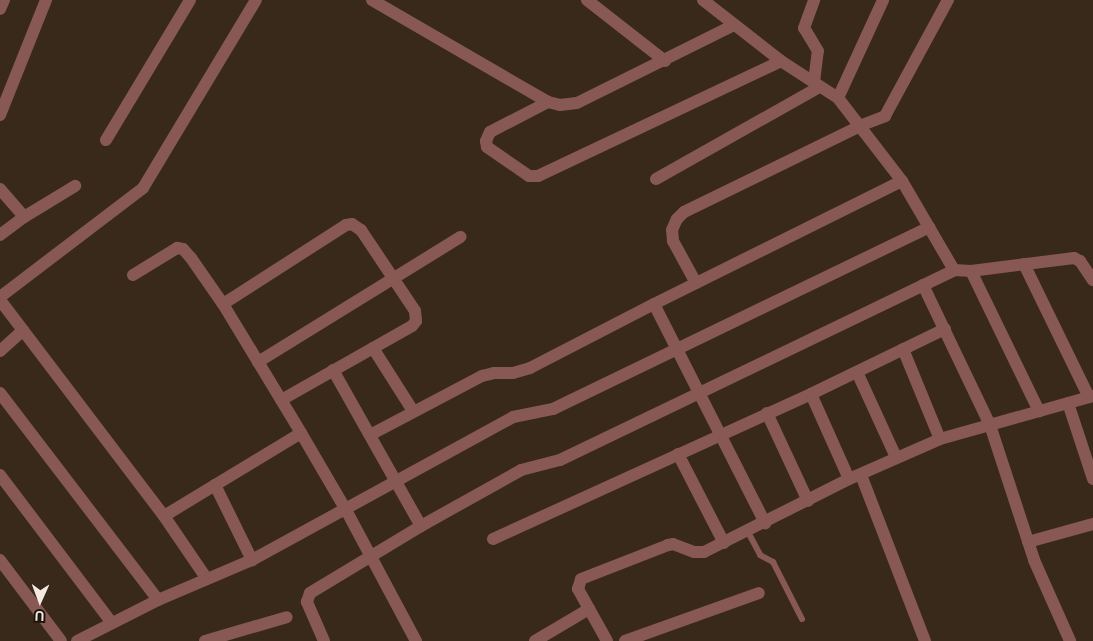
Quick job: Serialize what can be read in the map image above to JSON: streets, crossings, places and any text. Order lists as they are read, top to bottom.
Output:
{
  "north": "bottom"
}
